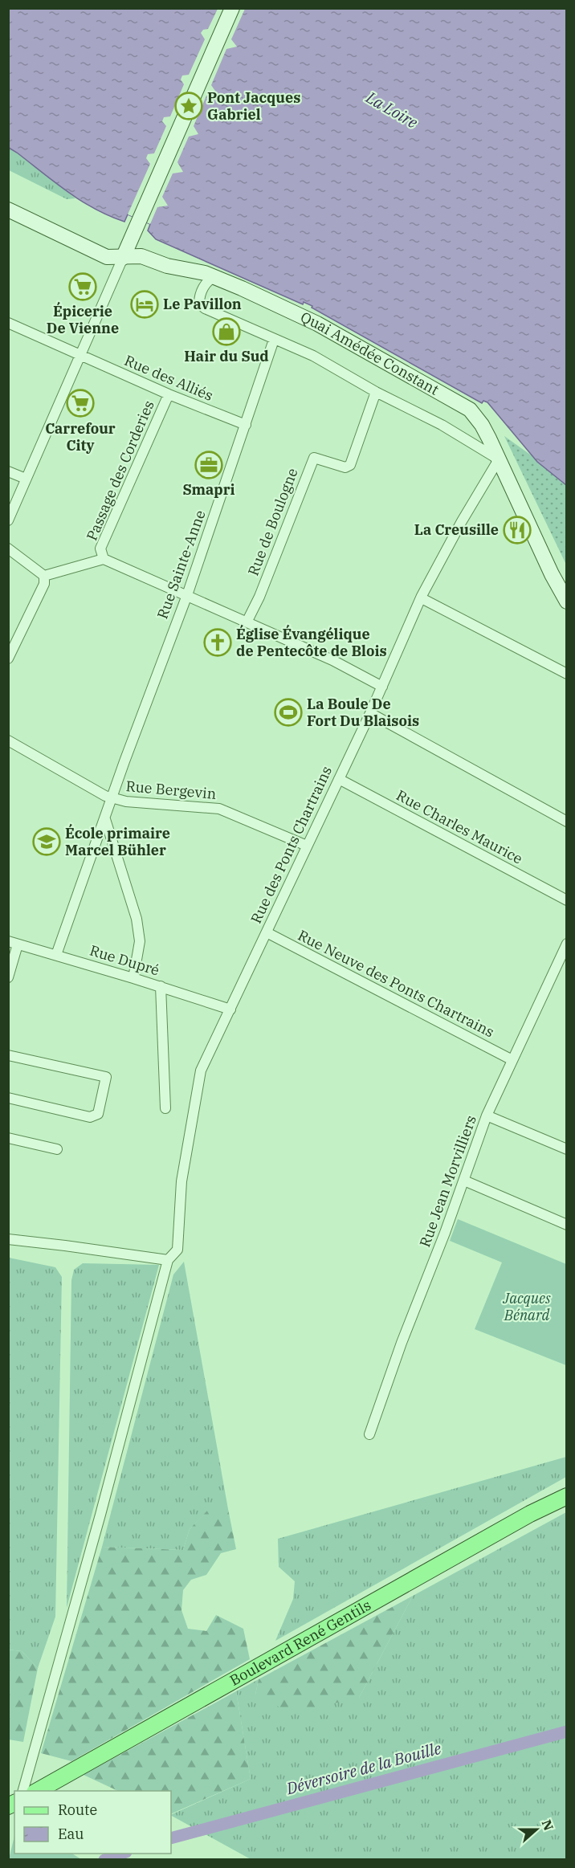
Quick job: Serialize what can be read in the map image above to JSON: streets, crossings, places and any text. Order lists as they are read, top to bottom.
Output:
{
  "streets": {
    "main road": ["Quai Amédée Constant", "Boulevard René Gentils"],
    "street": [
      "Rue des Alliés",
      "Passage des Corderies",
      "Rue de Boulogne",
      "Rue Sainte-Anne",
      "Rue Bergevin",
      "Rue Charles Maurice",
      "Rue des Ponts Chartrains",
      "Rue Dupré",
      "Rue Neuve des Ponts Chartrains",
      "Rue Jean Morvilliers"
    ]
  },
  "crossings": [
    ["Quai Amédée Constant", "Rue des Ponts Chartrains"],
    ["Rue des Alliés", "Passage des Corderies"],
    ["Rue des Alliés", "Rue Sainte-Anne"],
    ["Rue Sainte-Anne", "Rue Bergevin"],
    ["Rue Sainte-Anne", "Rue Dupré"],
    ["Rue Bergevin", "Rue des Ponts Chartrains"],
    ["Rue Charles Maurice", "Rue des Ponts Chartrains"],
    ["Rue des Ponts Chartrains", "Rue Dupré"],
    ["Rue des Ponts Chartrains", "Rue Neuve des Ponts Chartrains"],
    ["Rue Neuve des Ponts Chartrains", "Rue Jean Morvilliers"]
  ],
  "water": ["La Loire", "Déversoire de la Bouille"],
  "parks": ["Jacques Bénard"],
  "places": {
    "place": ["Pont Jacques Gabriel"],
    "supermarket": ["Épicerie De Vienne", "Carrefour City"],
    "hotel": ["Le Pavillon"],
    "shop": ["Hair du Sud"],
    "office": ["Smapri"],
    "restaurant": ["La Creusille"],
    "church": ["Église Évangélique de Pentecôte de Blois"],
    "sports": ["La Boule De Fort Du Blaisois"],
    "school or university": ["École primaire Marcel Bühler"]
  },
  "legend": ["Route", "Eau"],
  "north": "right"
}
